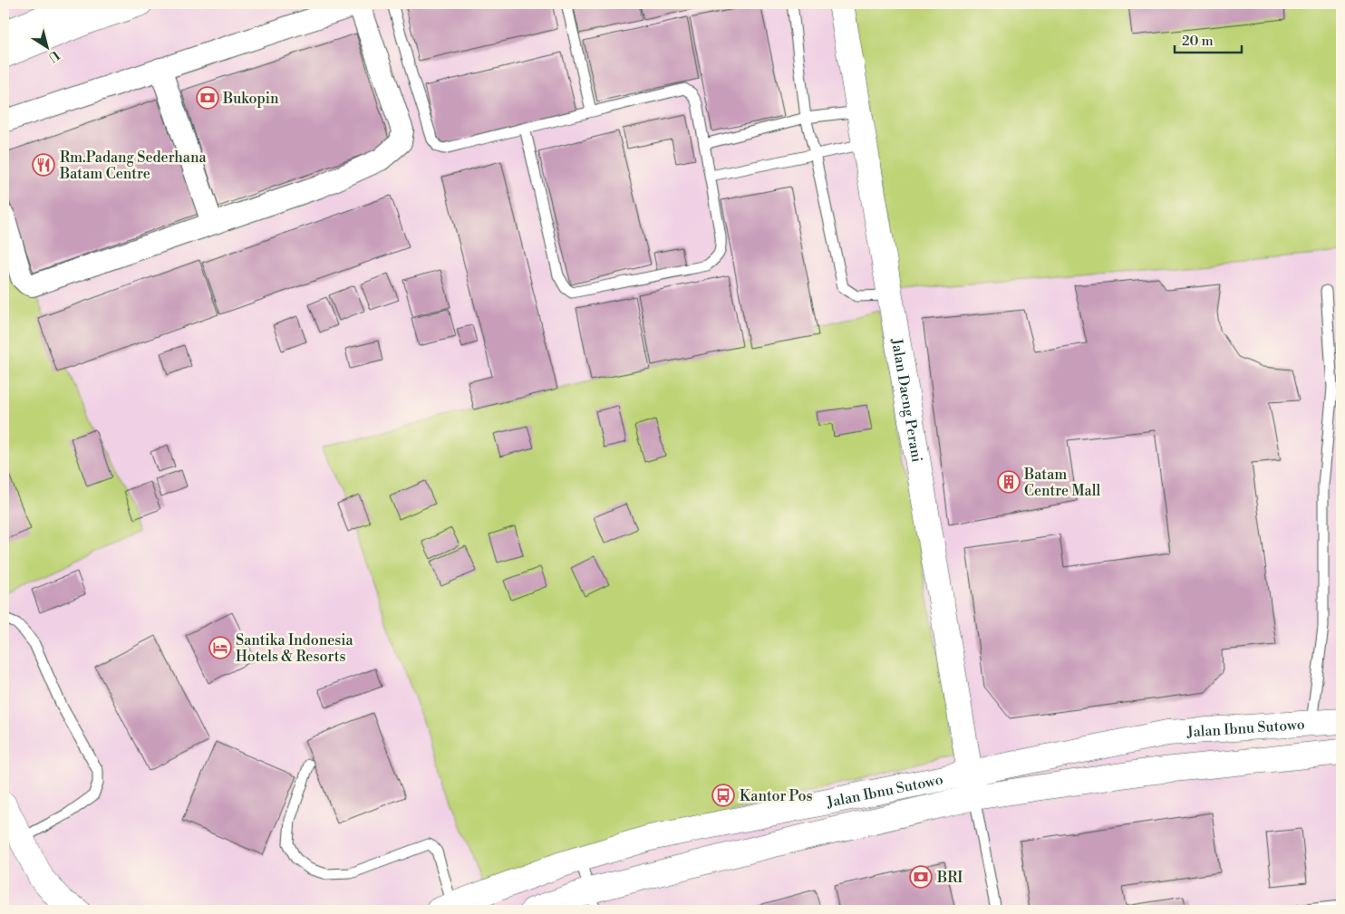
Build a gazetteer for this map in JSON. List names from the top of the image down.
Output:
{
  "streets": {
    "main road": ["Jalan Daeng Perani", "Jalan Ibnu Sutowo"]
  },
  "crossings": [
    ["Jalan Daeng Perani", "Jalan Ibnu Sutowo"]
  ],
  "places": {
    "bank": ["Bukopin", "BRI"],
    "restaurant": ["Rm.Padang Sederhana Batam Centre"],
    "building": ["Batam Centre Mall"],
    "hotel": ["Santika Indonesia Hotels & Resorts"],
    "bus stop": ["Kantor Pos"]
  },
  "scale_bar": "20 m",
  "north": "bottom right"
}
